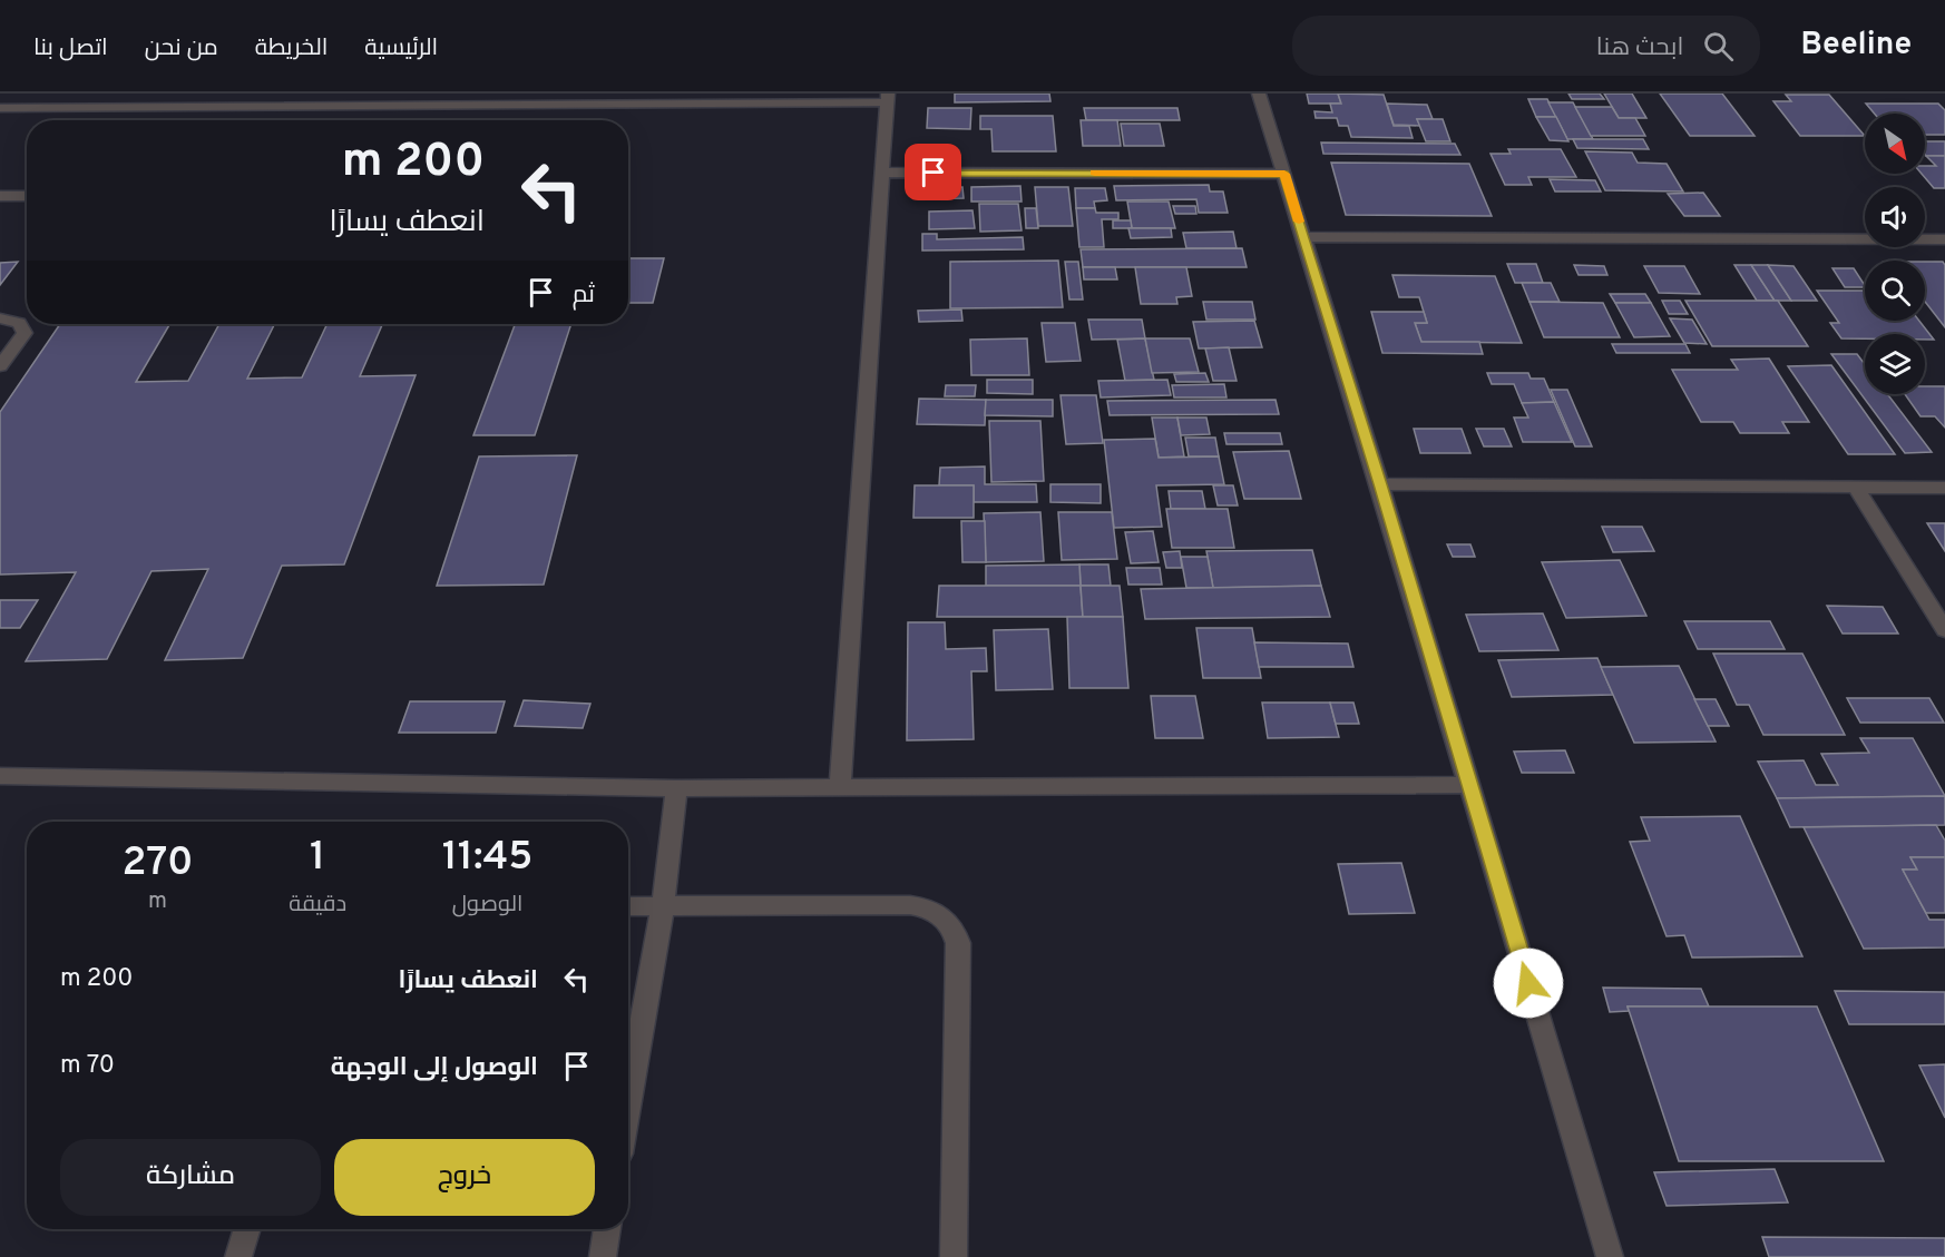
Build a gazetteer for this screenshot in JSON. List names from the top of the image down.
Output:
{
  "north": "bottom right",
  "page": {
    "header": "Beeline",
    "search": "ابحث هنا",
    "nav": [
      "الرئيسية",
      "الخريطة",
      "من نحن",
      "اتصل بنا"
    ],
    "turn": ["200 m", "انعطف يسارًا"],
    "then": "ثم",
    "eta": [
      "11:45",
      "الوصول",
      "1",
      "دقيقة",
      "270",
      "m"
    ],
    "list": [
      {
        "name": "انعطف يسارًا",
        "value": "200 m"
      },
      {
        "name": "الوصول إلى الوجهة",
        "value": "70 m"
      }
    ],
    "buttons": ["خروج", "مشاركة"]
  }
}
